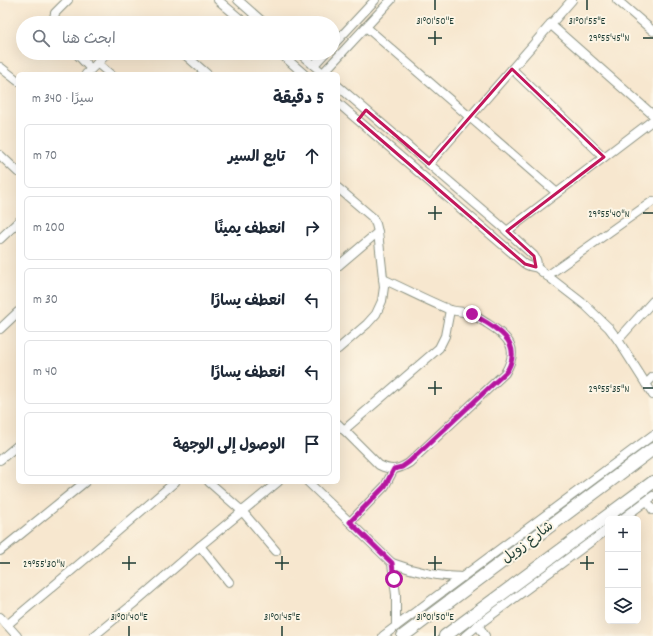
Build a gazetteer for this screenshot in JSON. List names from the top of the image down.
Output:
{
  "streets": {
    "main road": ["شارع زويل"]
  },
  "page": {
    "search": "ابحث هنا",
    "heading": ["5 دقيقة", "سيرًا · 340 m"],
    "list": [
      ["تابع السير", "70 m"],
      ["انعطف يمينًا", "200 m"],
      ["انعطف يسارًا", "30 m"],
      ["انعطف يسارًا", "40 m"],
      "الوصول إلى الوجهة"
    ],
    "map_buttons": ["+", "−"]
  },
  "coordinates": [
    "31°01'50\"E",
    "31°01'55\"E",
    "29°55'45\"N",
    "29°55'40\"N",
    "29°55'35\"N",
    "29°55'30\"N",
    "31°01'40\"E",
    "31°01'45\"E"
  ]
}
